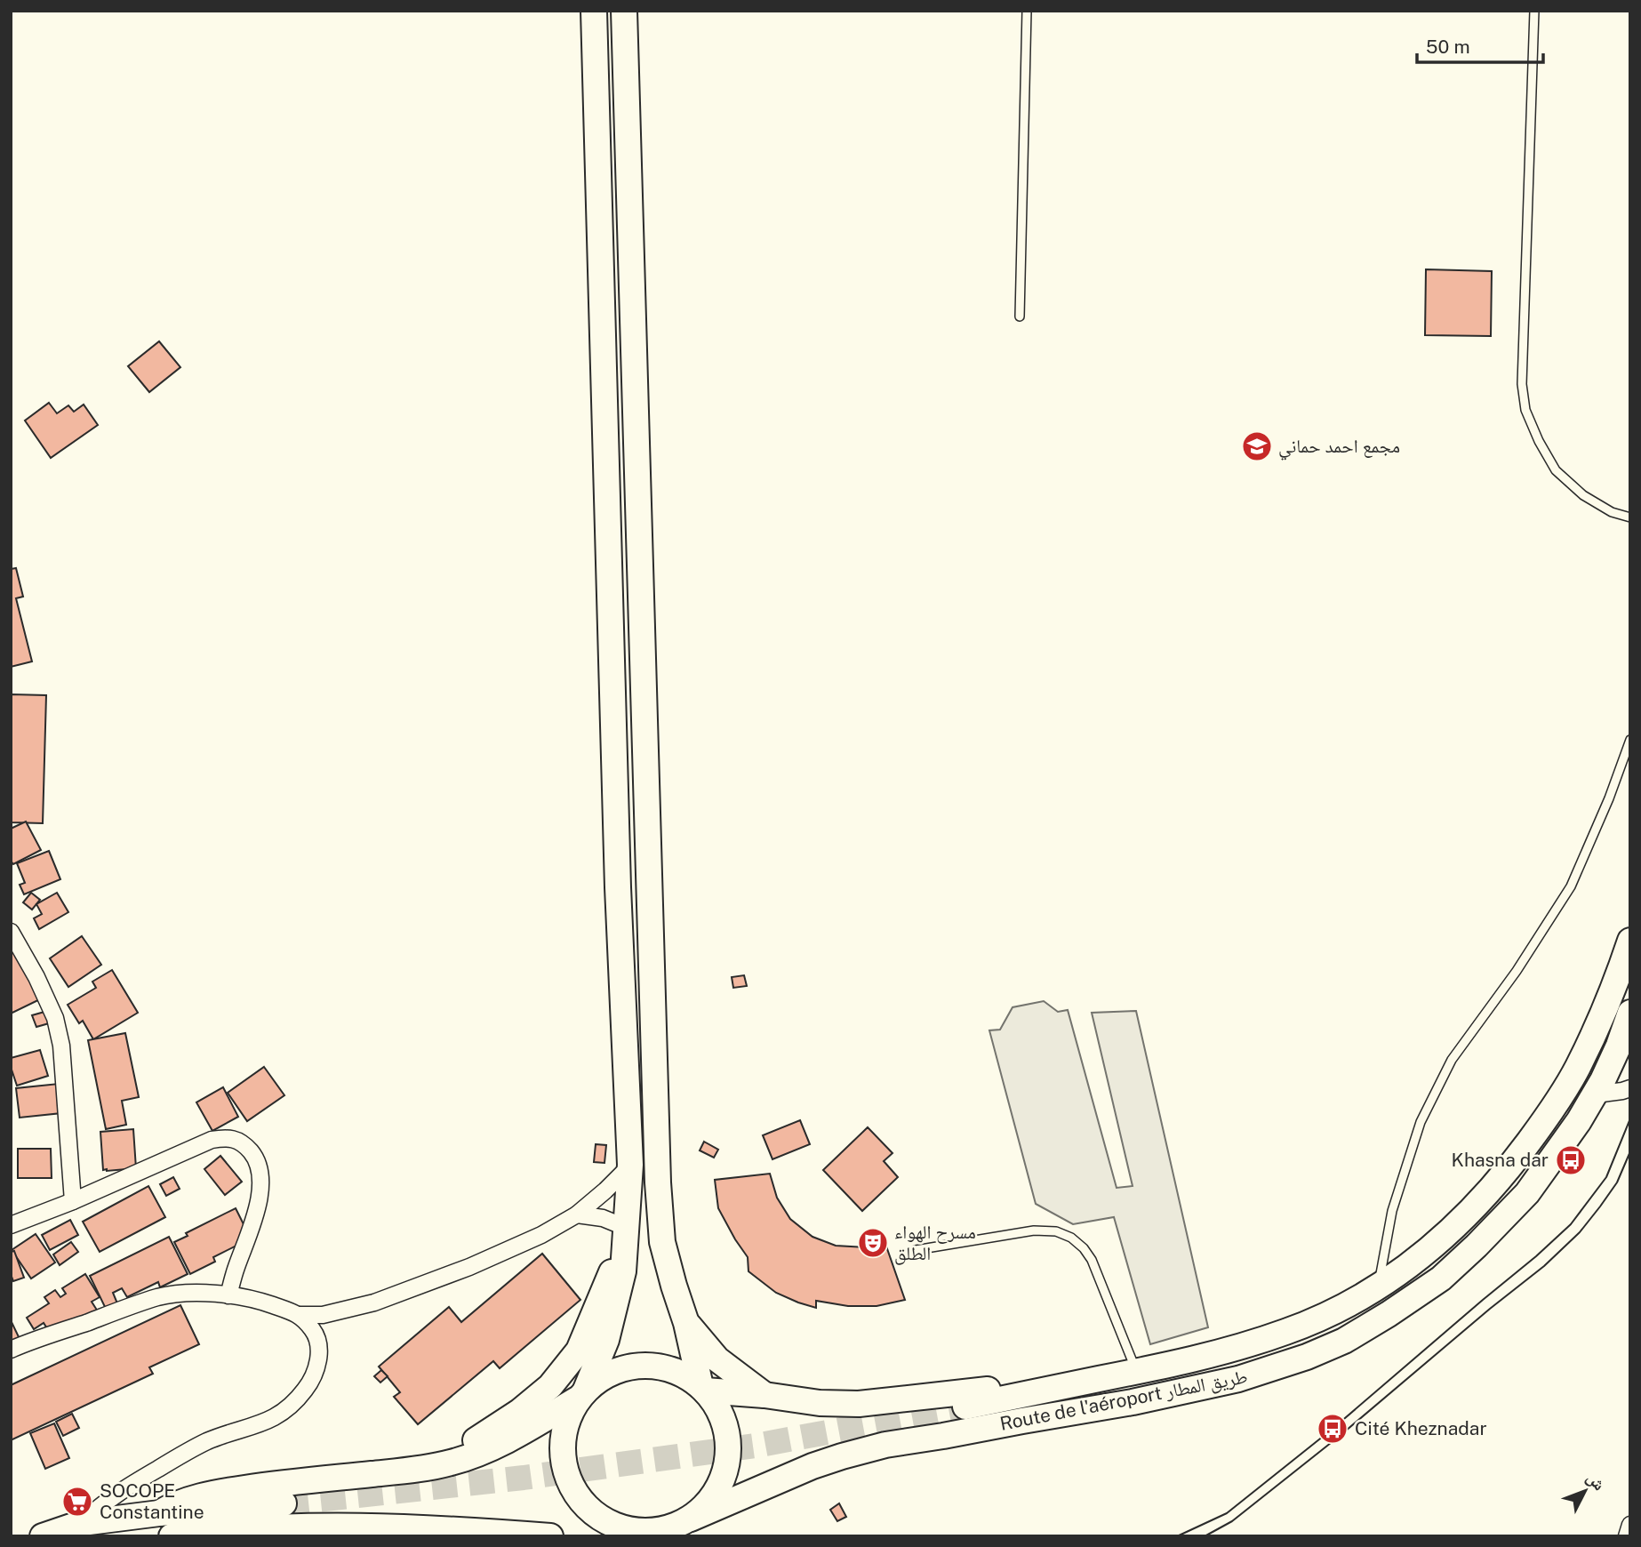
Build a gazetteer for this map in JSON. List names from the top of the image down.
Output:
{
  "streets": {
    "highway": ["Route de l'aéroport طريق المطار"]
  },
  "places": {
    "school or university": ["مجمع احمد حماني"],
    "bus stop": ["Khasna dar", "Cité Kheznadar"],
    "theatre": ["مسرح الهواء الطلق"],
    "supermarket": ["SOCOPE Constantine"]
  },
  "scale_bar": "50 m",
  "north": "top right"
}
